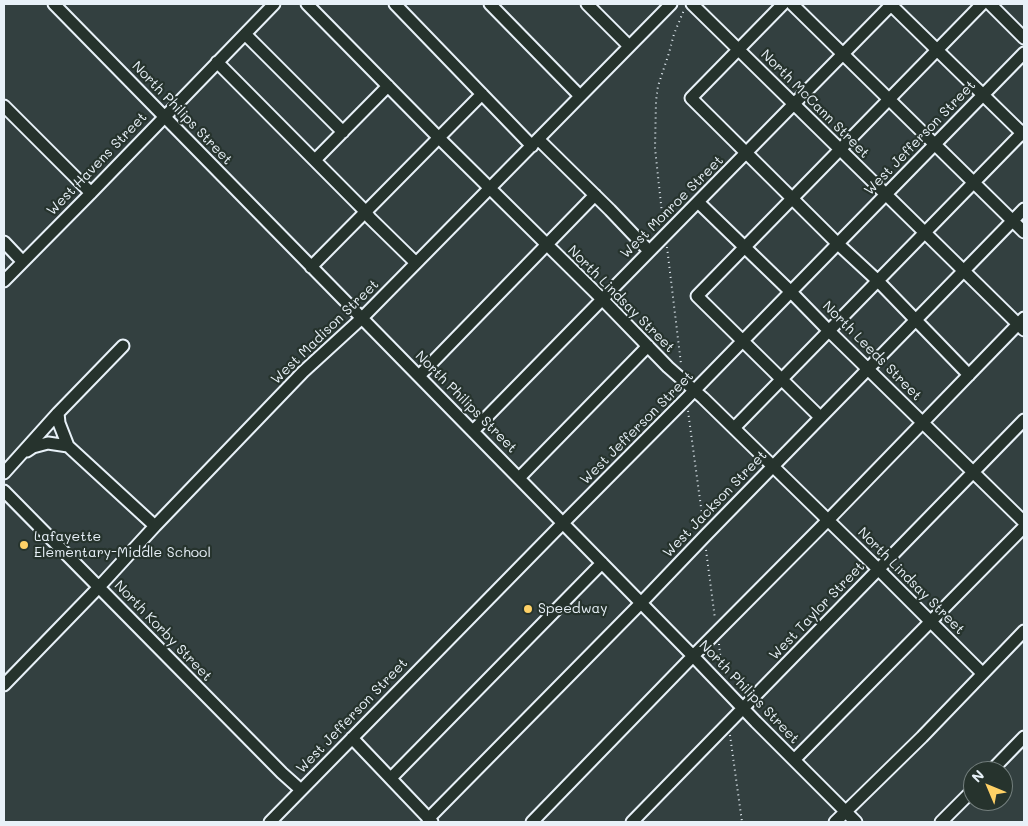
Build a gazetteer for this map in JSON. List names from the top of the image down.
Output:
{
  "streets": {
    "street": [
      "North McCann Street",
      "North Philips Street",
      "West Jefferson Street",
      "West Havens Street",
      "West Monroe Street",
      "North Lindsay Street",
      "West Madison Street",
      "North Leeds Street",
      "West Jackson Street",
      "West Taylor Street",
      "North Korby Street"
    ]
  },
  "crossings": [
    ["North McCann Street", "West Jefferson Street"],
    ["North McCann Street", "West Monroe Street"],
    ["North McCann Street", "West Jackson Street"],
    ["North Philips Street", "West Jefferson Street"],
    ["North Philips Street", "West Havens Street"],
    ["North Philips Street", "West Monroe Street"],
    ["North Philips Street", "West Madison Street"],
    ["North Philips Street", "West Jackson Street"],
    ["North Philips Street", "West Taylor Street"],
    ["West Jefferson Street", "North Lindsay Street"],
    ["West Jefferson Street", "North Leeds Street"],
    ["West Jefferson Street", "North Korby Street"],
    ["West Monroe Street", "North Lindsay Street"],
    ["West Monroe Street", "North Leeds Street"],
    ["North Lindsay Street", "West Madison Street"],
    ["North Lindsay Street", "West Jackson Street"],
    ["North Lindsay Street", "West Taylor Street"],
    ["West Madison Street", "North Korby Street"],
    ["North Leeds Street", "West Jackson Street"],
    ["North Leeds Street", "West Taylor Street"]
  ],
  "places": ["Lafayette Elementary-Middle School", "Speedway"],
  "north": "top left"
}
